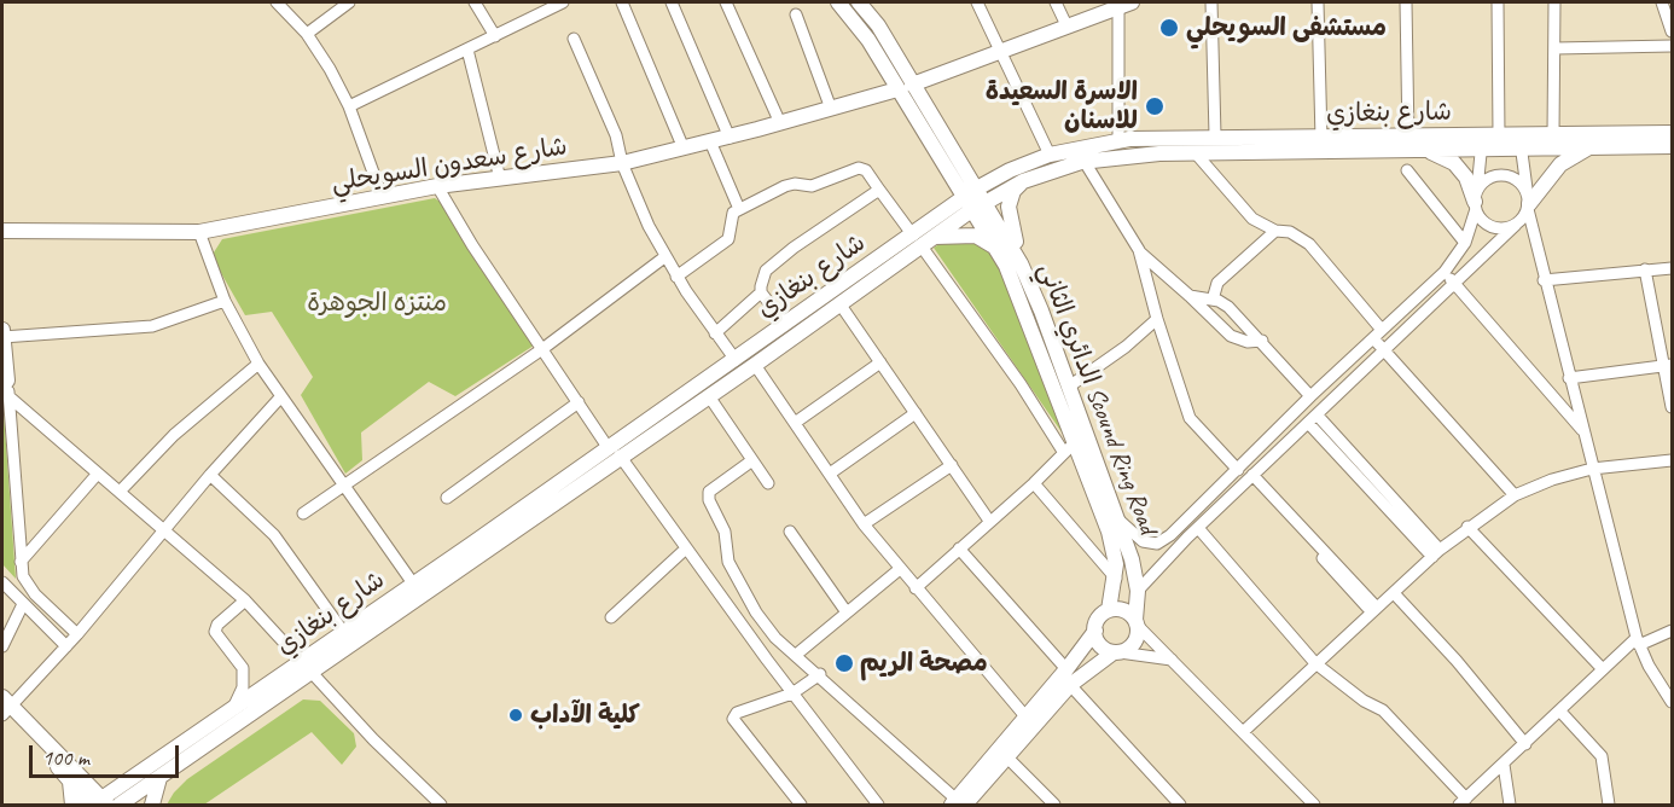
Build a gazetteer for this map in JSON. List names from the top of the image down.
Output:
{
  "streets": {
    "main road": ["شارع بنغازي", "شارع سعدون السويحلي", "الدائري الثاني Scound Ring Road"]
  },
  "crossings": [
    ["شارع بنغازي", "الدائري الثاني Scound Ring Road"]
  ],
  "parks": ["منتزه الجوهرة"],
  "places": [
    "مستشفى السويحلي",
    "الاسرة السعيدة للاسنان",
    "مصحة الريم",
    "كلية الآداب"
  ],
  "scale_bar": "100 m"
}
